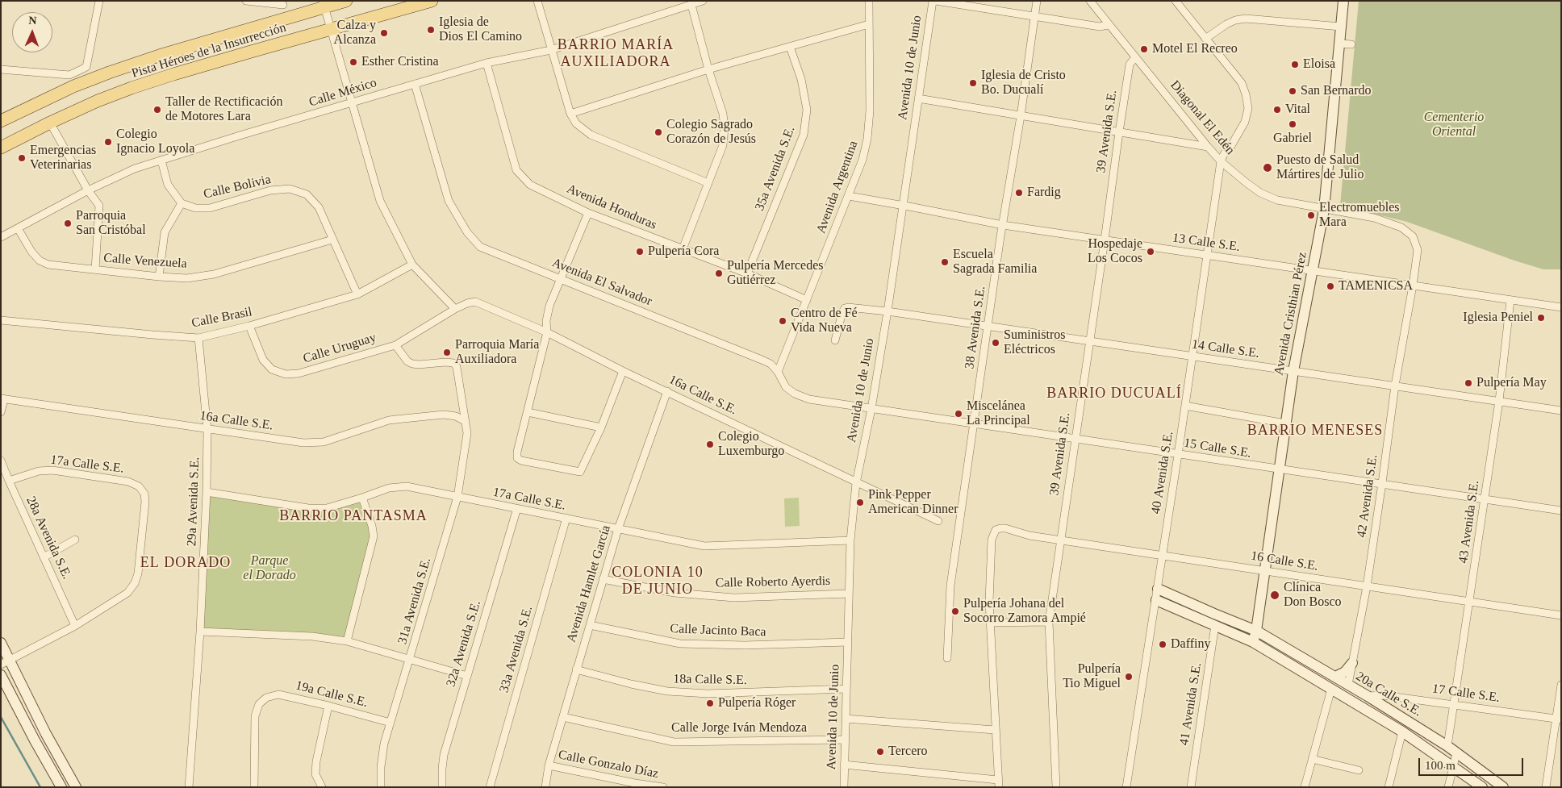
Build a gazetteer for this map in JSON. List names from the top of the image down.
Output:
{
  "streets": {
    "main road": ["Pista Héroes de la Insurrección"],
    "street": [
      "Avenida 10 de Junio",
      "Calle México",
      "Diagonal El Edén",
      "39 Avenida S.E.",
      "35a Avenida S.E.",
      "Calle Bolivia",
      "Avenida Argentina",
      "Avenida Honduras",
      "13 Calle S.E.",
      "Calle Venezuela",
      "Avenida El Salvador",
      "Avenida Cristhian Pérez",
      "Calle Brasil",
      "38 Avenida S.E.",
      "Calle Uruguay",
      "14 Calle S.E.",
      "16a Calle S.E.",
      "15 Calle S.E.",
      "17a Calle S.E.",
      "40 Avenida S.E.",
      "42 Avenida S.E.",
      "29a Avenida S.E.",
      "43 Avenida S.E.",
      "28a Avenida S.E.",
      "16 Calle S.E.",
      "Calle Roberto Ayerdis",
      "Avenida Hamlet García",
      "31a Avenida S.E.",
      "Calle Jacinto Baca",
      "32a Avenida S.E.",
      "33a Avenida S.E.",
      "18a Calle S.E.",
      "17 Calle S.E.",
      "19a Calle S.E.",
      "20a Calle S.E.",
      "41 Avenida S.E.",
      "Calle Jorge Iván Mendoza",
      "Calle Gonzalo Díaz"
    ]
  },
  "crossings": [
    ["Avenida 10 de Junio", "13 Calle S.E."],
    ["Avenida 10 de Junio", "Avenida El Salvador"],
    ["Avenida 10 de Junio", "14 Calle S.E."],
    ["Avenida 10 de Junio", "16a Calle S.E."],
    ["Avenida 10 de Junio", "15 Calle S.E."],
    ["Avenida 10 de Junio", "17a Calle S.E."],
    ["Avenida 10 de Junio", "Calle Roberto Ayerdis"],
    ["Avenida 10 de Junio", "Calle Jacinto Baca"],
    ["Avenida 10 de Junio", "18a Calle S.E."],
    ["Avenida 10 de Junio", "Calle Jorge Iván Mendoza"],
    ["Calle México", "Avenida Honduras"],
    ["Calle México", "Calle Venezuela"],
    ["Calle México", "Avenida El Salvador"],
    ["Diagonal El Edén", "39 Avenida S.E."],
    ["Diagonal El Edén", "13 Calle S.E."],
    ["Diagonal El Edén", "Avenida Cristhian Pérez"],
    ["Diagonal El Edén", "40 Avenida S.E."],
    ["Diagonal El Edén", "42 Avenida S.E."],
    ["39 Avenida S.E.", "13 Calle S.E."],
    ["39 Avenida S.E.", "14 Calle S.E."],
    ["39 Avenida S.E.", "15 Calle S.E."],
    ["39 Avenida S.E.", "16 Calle S.E."],
    ["35a Avenida S.E.", "Avenida Honduras"],
    ["Calle Bolivia", "Calle Venezuela"],
    ["Calle Bolivia", "Calle Brasil"],
    ["Avenida Argentina", "Avenida Honduras"],
    ["Avenida Argentina", "13 Calle S.E."],
    ["Avenida Argentina", "Avenida El Salvador"],
    ["13 Calle S.E.", "Avenida Cristhian Pérez"],
    ["13 Calle S.E.", "38 Avenida S.E."],
    ["13 Calle S.E.", "40 Avenida S.E."],
    ["13 Calle S.E.", "42 Avenida S.E."],
    ["13 Calle S.E.", "43 Avenida S.E."],
    ["Avenida El Salvador", "15 Calle S.E."],
    ["Avenida Cristhian Pérez", "14 Calle S.E."],
    ["Avenida Cristhian Pérez", "15 Calle S.E."],
    ["Avenida Cristhian Pérez", "16 Calle S.E."],
    ["Avenida Cristhian Pérez", "20a Calle S.E."],
    ["Calle Brasil", "Calle Uruguay"],
    ["Calle Brasil", "29a Avenida S.E."],
    ["38 Avenida S.E.", "14 Calle S.E."],
    ["38 Avenida S.E.", "15 Calle S.E."],
    ["Calle Uruguay", "16a Calle S.E."],
    ["Calle Uruguay", "31a Avenida S.E."],
    ["14 Calle S.E.", "40 Avenida S.E."],
    ["14 Calle S.E.", "42 Avenida S.E."],
    ["14 Calle S.E.", "43 Avenida S.E."],
    ["16a Calle S.E.", "29a Avenida S.E."],
    ["16a Calle S.E.", "Avenida Hamlet García"],
    ["16a Calle S.E.", "31a Avenida S.E."],
    ["15 Calle S.E.", "40 Avenida S.E."],
    ["15 Calle S.E.", "42 Avenida S.E."],
    ["15 Calle S.E.", "43 Avenida S.E."],
    ["17a Calle S.E.", "29a Avenida S.E."],
    ["17a Calle S.E.", "28a Avenida S.E."],
    ["17a Calle S.E.", "Avenida Hamlet García"],
    ["17a Calle S.E.", "31a Avenida S.E."],
    ["17a Calle S.E.", "32a Avenida S.E."],
    ["17a Calle S.E.", "33a Avenida S.E."],
    ["40 Avenida S.E.", "16 Calle S.E."],
    ["40 Avenida S.E.", "20a Calle S.E."],
    ["42 Avenida S.E.", "16 Calle S.E."],
    ["42 Avenida S.E.", "20a Calle S.E."],
    ["43 Avenida S.E.", "16 Calle S.E."],
    ["43 Avenida S.E.", "17 Calle S.E."],
    ["43 Avenida S.E.", "20a Calle S.E."],
    ["Calle Roberto Ayerdis", "Avenida Hamlet García"],
    ["Avenida Hamlet García", "Calle Jacinto Baca"],
    ["Avenida Hamlet García", "18a Calle S.E."],
    ["Avenida Hamlet García", "Calle Jorge Iván Mendoza"],
    ["Avenida Hamlet García", "Calle Gonzalo Díaz"],
    ["31a Avenida S.E.", "19a Calle S.E."],
    ["17 Calle S.E.", "20a Calle S.E."],
    ["20a Calle S.E.", "41 Avenida S.E."]
  ],
  "districts": [
    "BARRIO MARÍA AUXILIADORA",
    "BARRIO DUCUALÍ",
    "BARRIO MENESES",
    "BARRIO PANTASMA",
    "EL DORADO",
    "COLONIA 10 DE JUNIO"
  ],
  "parks": ["Cementerio Oriental", "Parque el Dorado"],
  "places": [
    "Iglesia de Dios El Camino",
    "Calza y Alcanza",
    "Motel El Recreo",
    "Esther Cristina",
    "Eloisa",
    "Iglesia de Cristo Bo. Ducualí",
    "San Bernardo",
    "Taller de Rectificación de Motores Lara",
    "Vital",
    "Gabriel",
    "Colegio Sagrado Corazón de Jesús",
    "Colegio Ignacio Loyola",
    "Emergencias Veterinarias",
    "Puesto de Salud Mártires de Julio",
    "Fardig",
    "Electromuebles Mara",
    "Parroquia San Cristóbal",
    "Pulpería Cora",
    "Hospedaje Los Cocos",
    "Escuela Sagrada Familia",
    "Pulpería Mercedes Gutiérrez",
    "TAMENICSA",
    "Iglesia Peniel",
    "Centro de Fé Vida Nueva",
    "Suministros Eléctricos",
    "Parroquia María Auxiliadora",
    "Pulpería May",
    "Miscelánea La Principal",
    "Colegio Luxemburgo",
    "Pink Pepper American Dinner",
    "Clínica Don Bosco",
    "Pulpería Johana del Socorro Zamora Ampié",
    "Daffiny",
    "Pulpería Tio Miguel",
    "Pulpería Róger",
    "Tercero"
  ],
  "scale_bar": "100 m",
  "north": "top"
}
